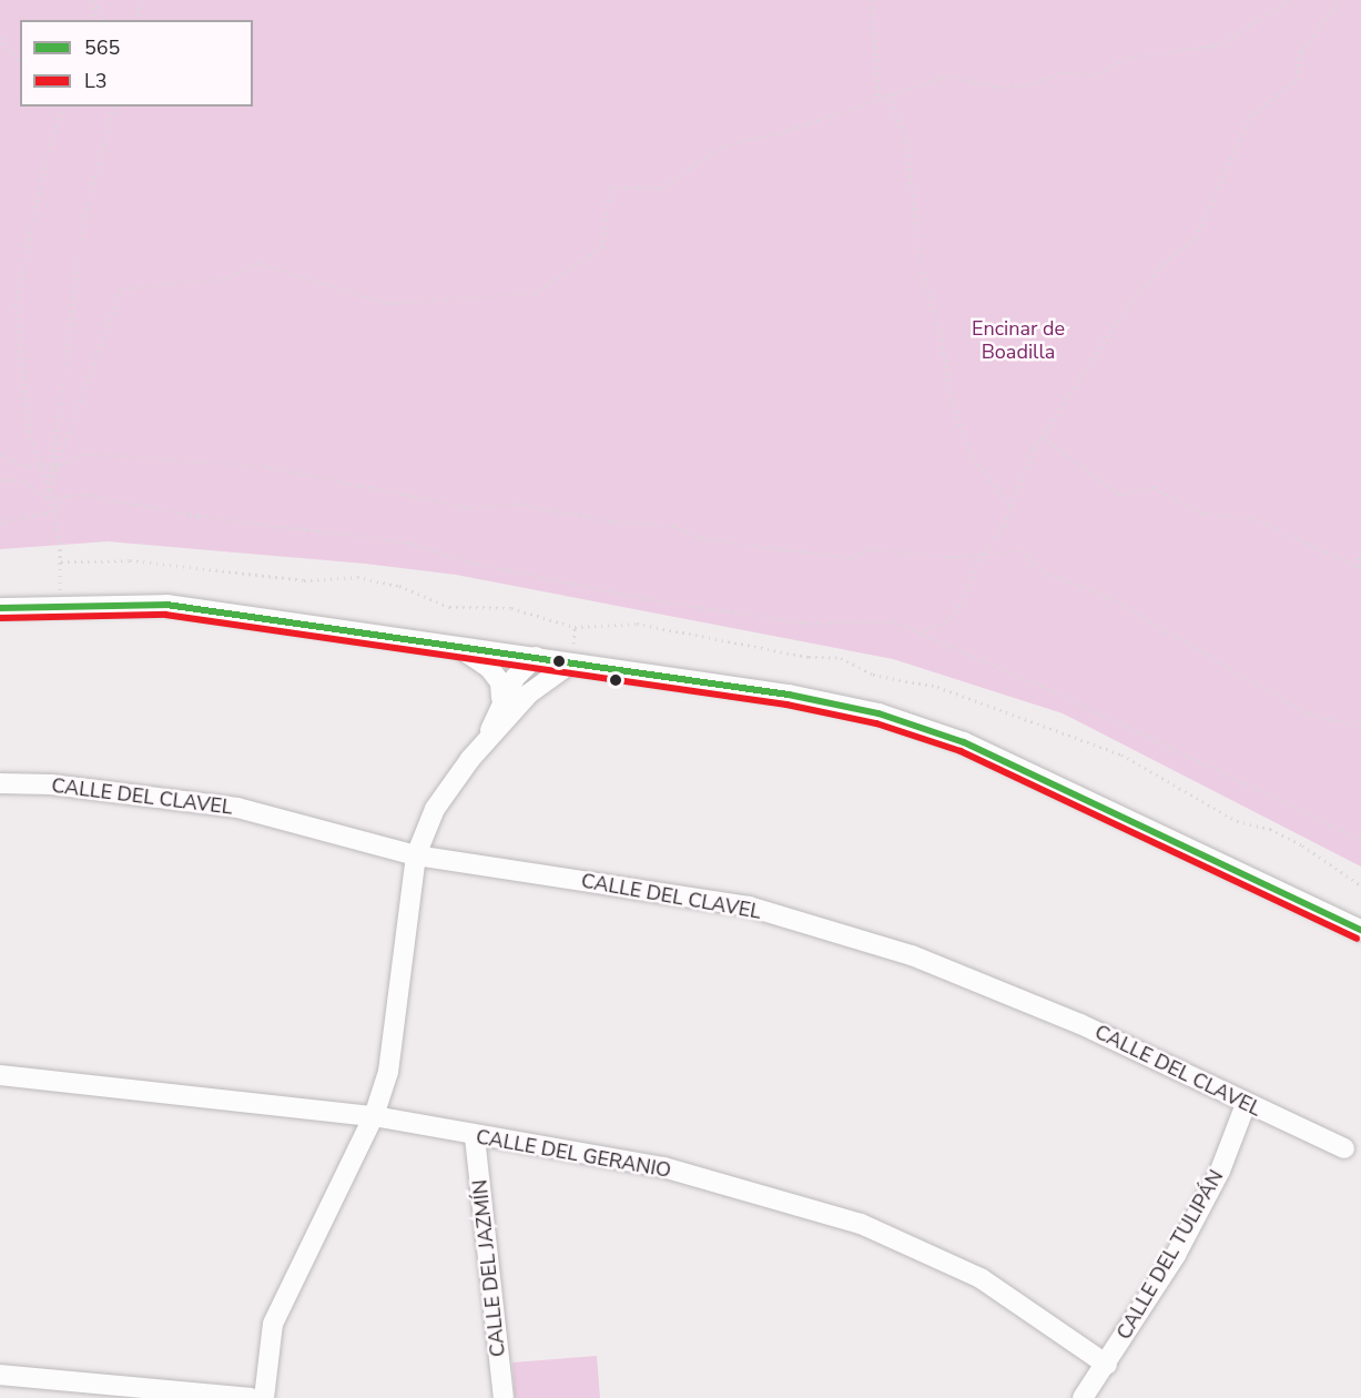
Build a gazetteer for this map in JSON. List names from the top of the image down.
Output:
{
  "streets": {
    "street": [
      "CALLE DEL CLAVEL",
      "CALLE DEL GERANIO",
      "CALLE DEL TULIPÁN",
      "CALLE DEL JAZMÍN"
    ]
  },
  "crossings": [
    ["CALLE DEL CLAVEL", "CALLE DEL TULIPÁN"],
    ["CALLE DEL GERANIO", "CALLE DEL TULIPÁN"],
    ["CALLE DEL GERANIO", "CALLE DEL JAZMÍN"]
  ],
  "parks": ["Encinar de Boadilla"],
  "lines": ["transit line 565", "transit line L3"],
  "legend": ["565", "L3"]
}
